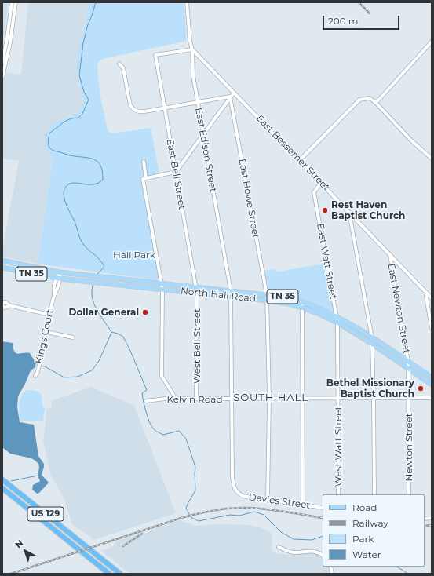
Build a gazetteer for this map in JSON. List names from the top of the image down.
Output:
{
  "streets": {
    "highway": ["US 129"],
    "main road": ["TN 35", "North Hall Road"],
    "street": [
      "East Edison Street",
      "East Bessemer Street",
      "East Bell Street",
      "East Howe Street",
      "East Watt Street",
      "East Newton Street",
      "Kings Court",
      "West Bell Street",
      "Kelvin Road",
      "West Watt Street",
      "Newton Street",
      "Davies Street"
    ]
  },
  "crossings": [
    ["East Edison Street", "East Bessemer Street"],
    ["East Edison Street", "East Bell Street"],
    ["East Edison Street", "North Hall Road"],
    ["East Edison Street", "Kelvin Road"],
    ["East Edison Street", "Davies Street"],
    ["East Bessemer Street", "East Bell Street"],
    ["East Bessemer Street", "East Watt Street"],
    ["East Bessemer Street", "East Newton Street"],
    ["East Bell Street", "North Hall Road"],
    ["East Bell Street", "West Bell Street"],
    ["East Howe Street", "North Hall Road"],
    ["East Howe Street", "Kelvin Road"],
    ["East Howe Street", "Davies Street"],
    ["East Watt Street", "North Hall Road"],
    ["East Watt Street", "West Watt Street"],
    ["North Hall Road", "East Newton Street"],
    ["North Hall Road", "Kings Court"],
    ["North Hall Road", "West Bell Street"],
    ["North Hall Road", "West Watt Street"],
    ["North Hall Road", "Newton Street"],
    ["East Newton Street", "Newton Street"],
    ["West Bell Street", "Kelvin Road"],
    ["Kelvin Road", "West Watt Street"],
    ["Kelvin Road", "Newton Street"]
  ],
  "districts": ["SOUTH HALL"],
  "parks": ["Hall Park"],
  "places": ["Rest Haven Baptist Church", "Dollar General", "Bethel Missionary Baptist Church"],
  "legend": [
    "Road",
    "Railway",
    "Park",
    "Water"
  ],
  "scale_bar": "200 m",
  "north": "top left"
}
